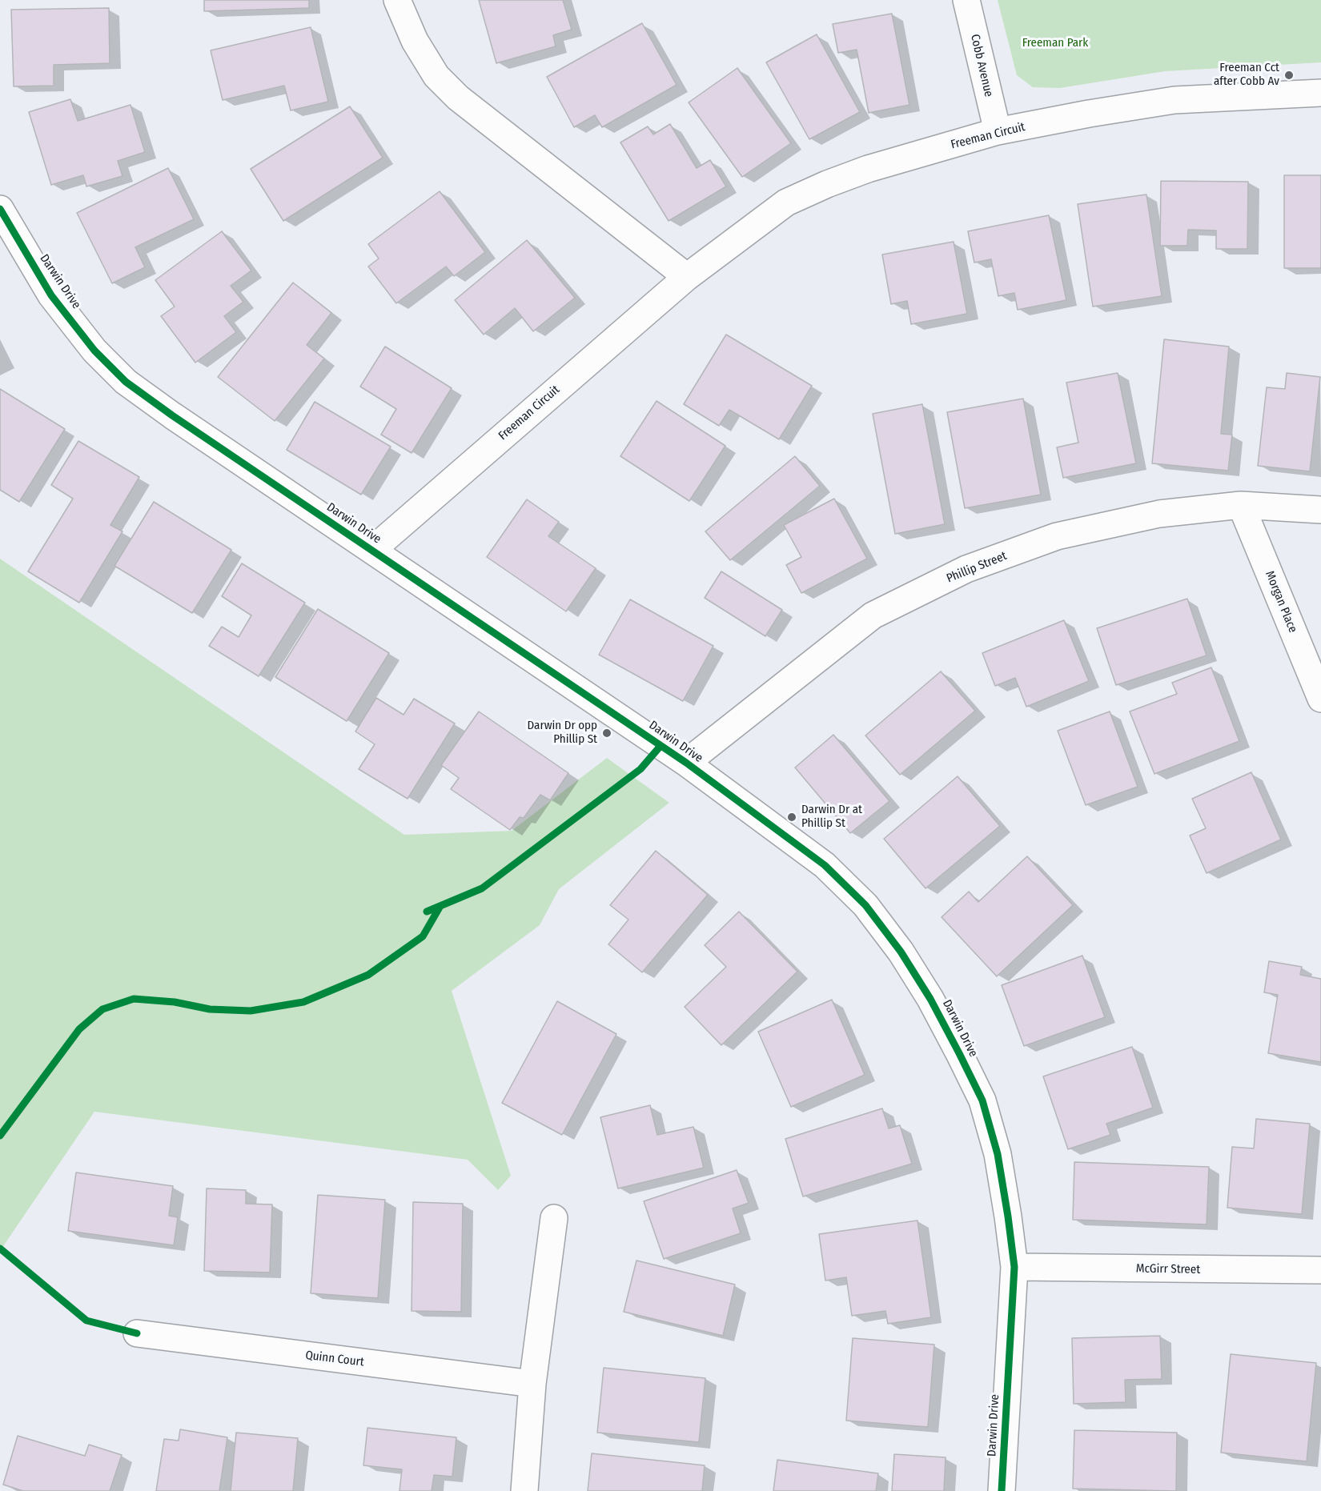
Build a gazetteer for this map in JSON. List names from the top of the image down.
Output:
{
  "streets": {
    "street": [
      "Cobb Avenue",
      "Freeman Circuit",
      "Darwin Drive",
      "Phillip Street",
      "Morgan Place",
      "McGirr Street",
      "Quinn Court"
    ]
  },
  "crossings": [
    ["Cobb Avenue", "Freeman Circuit"],
    ["Freeman Circuit", "Darwin Drive"],
    ["Darwin Drive", "Phillip Street"],
    ["Darwin Drive", "McGirr Street"],
    ["Phillip Street", "Morgan Place"]
  ],
  "parks": ["Freeman Park"],
  "places": ["Freeman Cct after Cobb Av", "Darwin Dr opp Phillip St", "Darwin Dr at Phillip St"]
}
